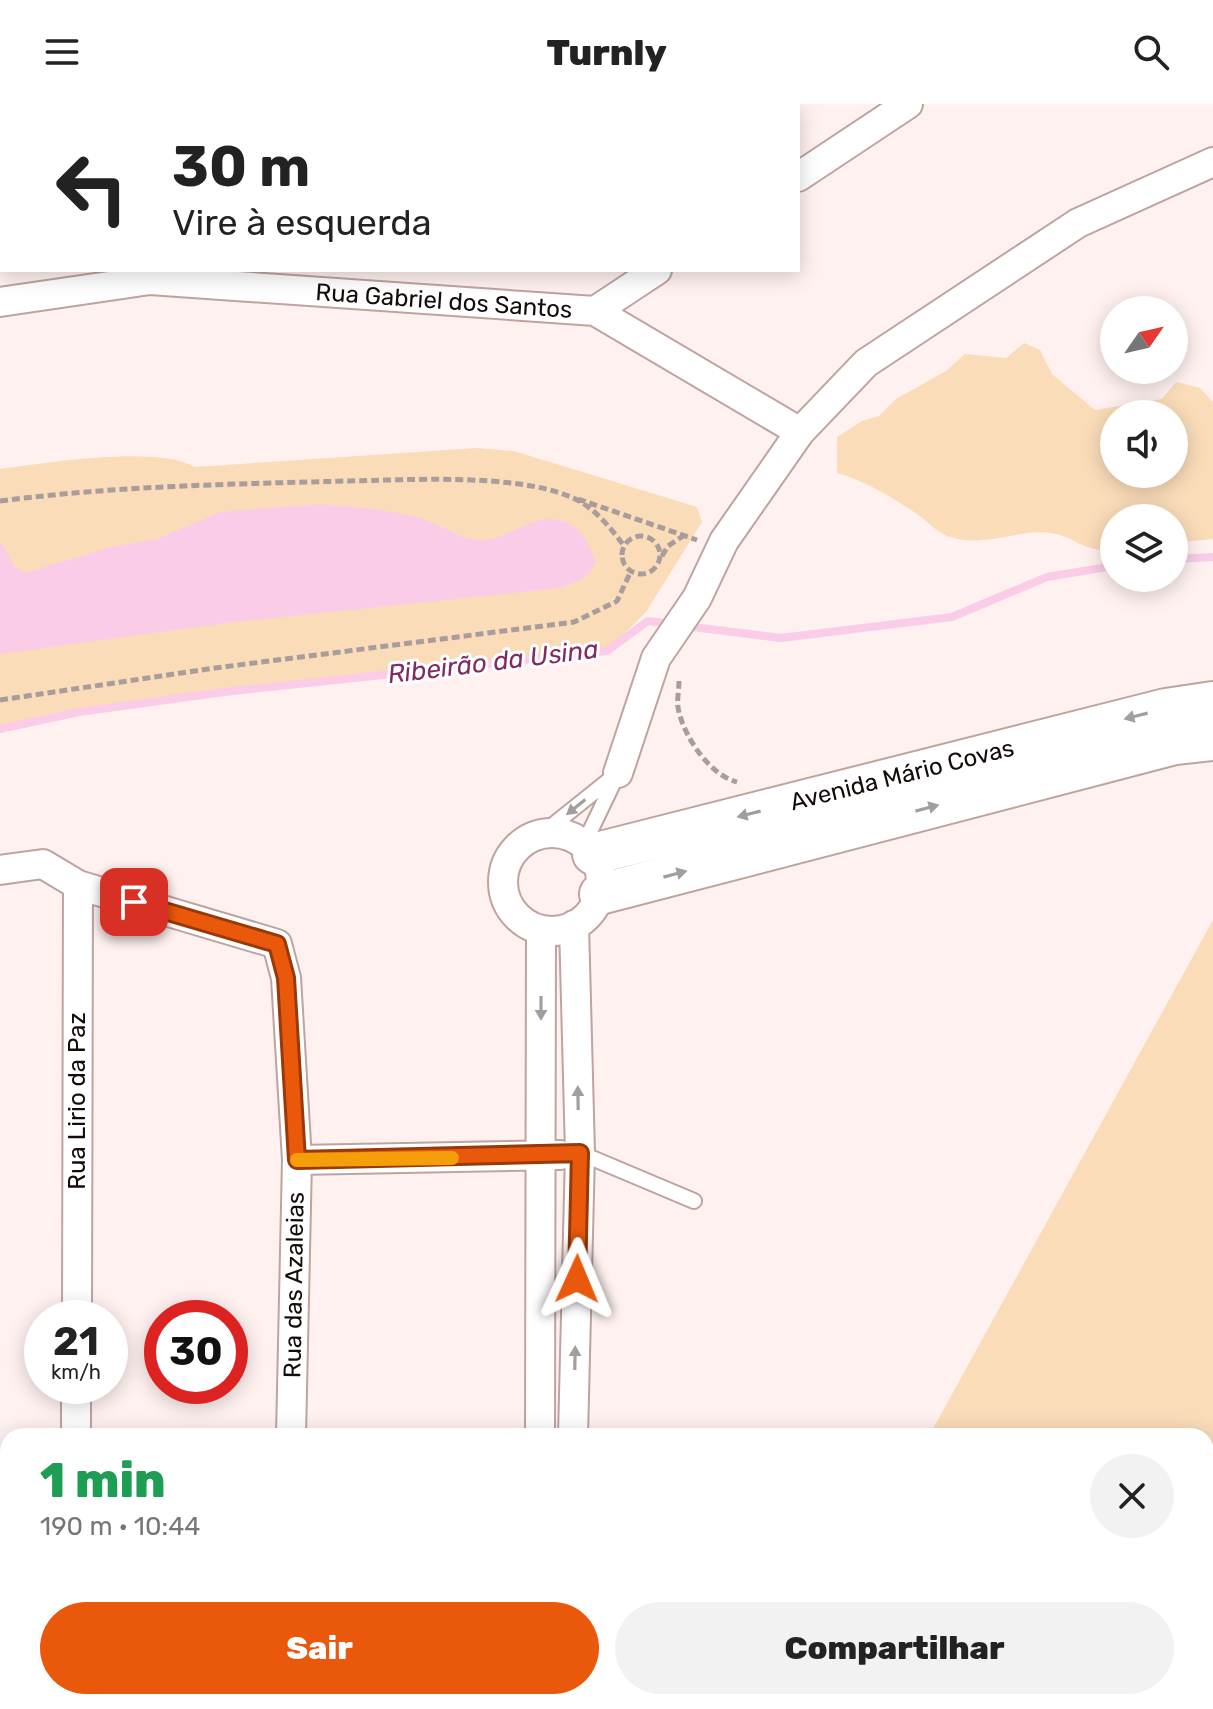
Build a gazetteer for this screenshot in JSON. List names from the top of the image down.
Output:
{
  "streets": {
    "street": [
      "Rua Gabriel dos Santos",
      "Avenida Mário Covas",
      "Rua Lirio da Paz",
      "Rua das Azaleias"
    ]
  },
  "crossings": [
    ["Rua Lirio da Paz", "Rua das Azaleias"]
  ],
  "water": ["Ribeirão da Usina"],
  "north": "top right",
  "page": {
    "header": "Turnly",
    "turn": ["30 m", "Vire à esquerda"],
    "speed": "21 km/h",
    "limit": "30",
    "heading": ["1 min", "190 m · 10:44"],
    "buttons": ["Sair", "Compartilhar"]
  }
}
